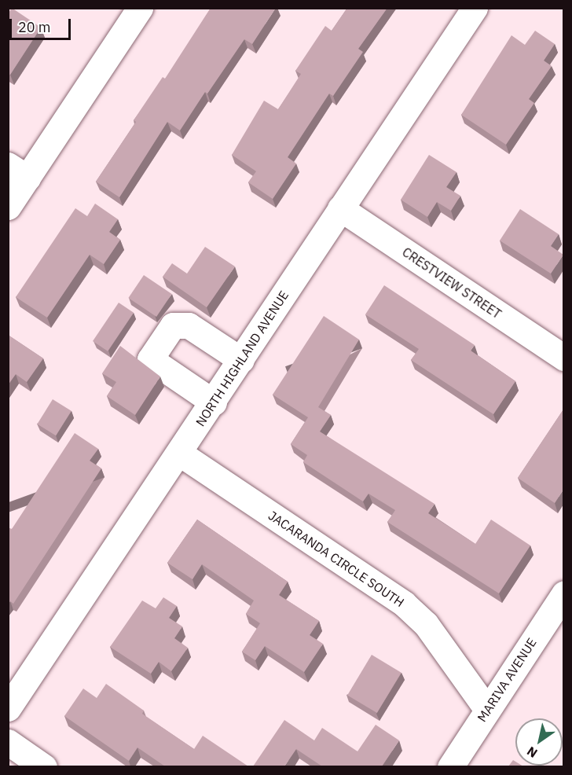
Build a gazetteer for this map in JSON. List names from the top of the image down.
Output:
{
  "streets": {
    "street": [
      "CRESTVIEW STREET",
      "NORTH HIGHLAND AVENUE",
      "JACARANDA CIRCLE SOUTH",
      "MARIVA AVENUE"
    ]
  },
  "crossings": [
    ["CRESTVIEW STREET", "NORTH HIGHLAND AVENUE"],
    ["NORTH HIGHLAND AVENUE", "JACARANDA CIRCLE SOUTH"],
    ["JACARANDA CIRCLE SOUTH", "MARIVA AVENUE"]
  ],
  "scale_bar": "20 m",
  "north": "bottom left"
}
